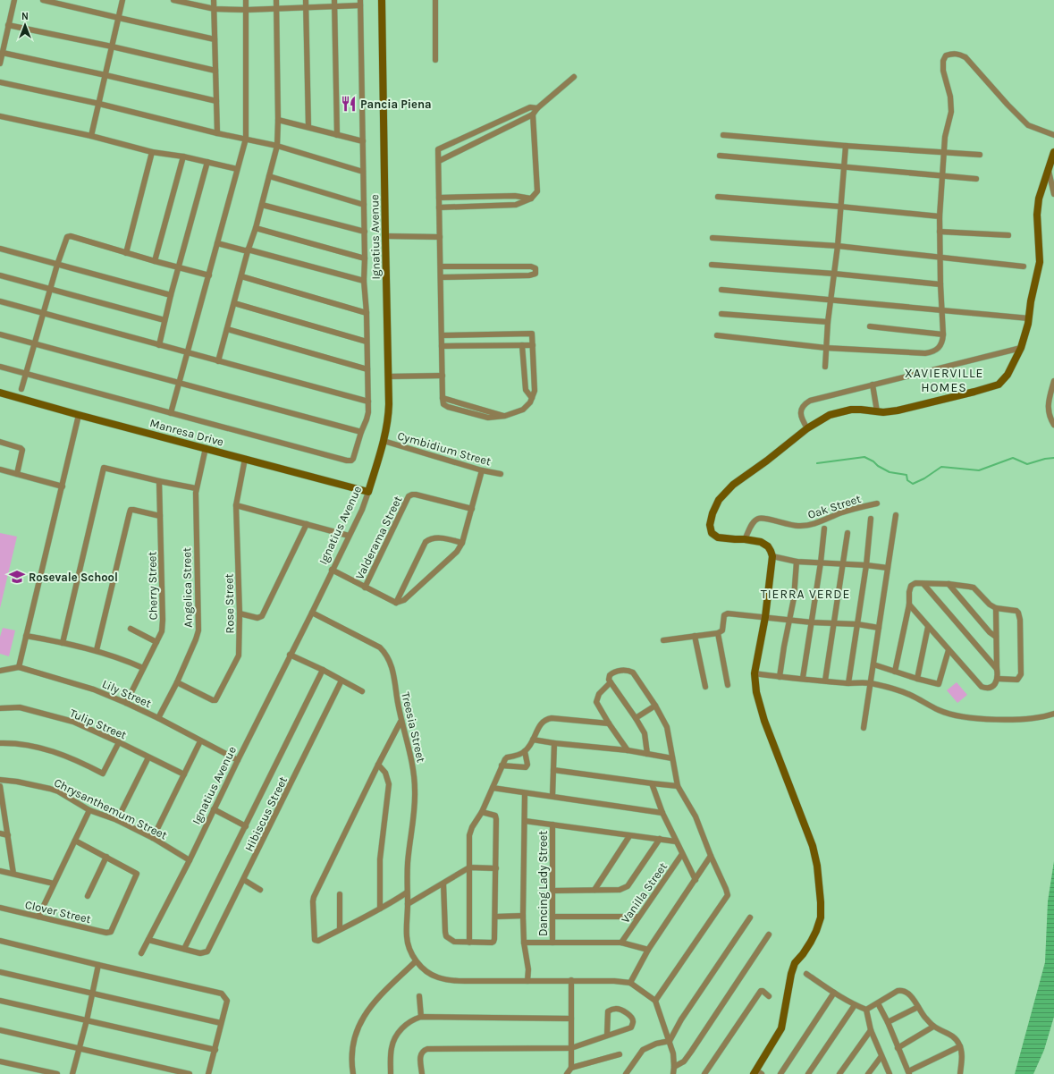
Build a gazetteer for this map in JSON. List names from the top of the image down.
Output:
{
  "streets": {
    "street": [
      "Ignatius Avenue",
      "Manresa Drive",
      "Cymbidium Street",
      "Oak Street",
      "Valderama Street",
      "Cherry Street",
      "Angelica Street",
      "Rose Street",
      "Lily Street",
      "Tulip Street",
      "Treesia Street",
      "Chrysanthemum Street",
      "Hibiscus Street",
      "Dancing Lady Street",
      "Vanilla Street",
      "Clover Street"
    ]
  },
  "crossings": [
    ["Ignatius Avenue", "Manresa Drive"],
    ["Ignatius Avenue", "Cymbidium Street"],
    ["Ignatius Avenue", "Lily Street"],
    ["Ignatius Avenue", "Treesia Street"],
    ["Ignatius Avenue", "Chrysanthemum Street"],
    ["Manresa Drive", "Angelica Street"],
    ["Manresa Drive", "Rose Street"],
    ["Cherry Street", "Lily Street"],
    ["Angelica Street", "Rose Street"],
    ["Angelica Street", "Lily Street"]
  ],
  "districts": ["XAVIERVILLE HOMES", "TIERRA VERDE"],
  "places": {
    "restaurant": ["Pancia Piena"],
    "school or university": ["Rosevale School"]
  },
  "north": "top"
}
